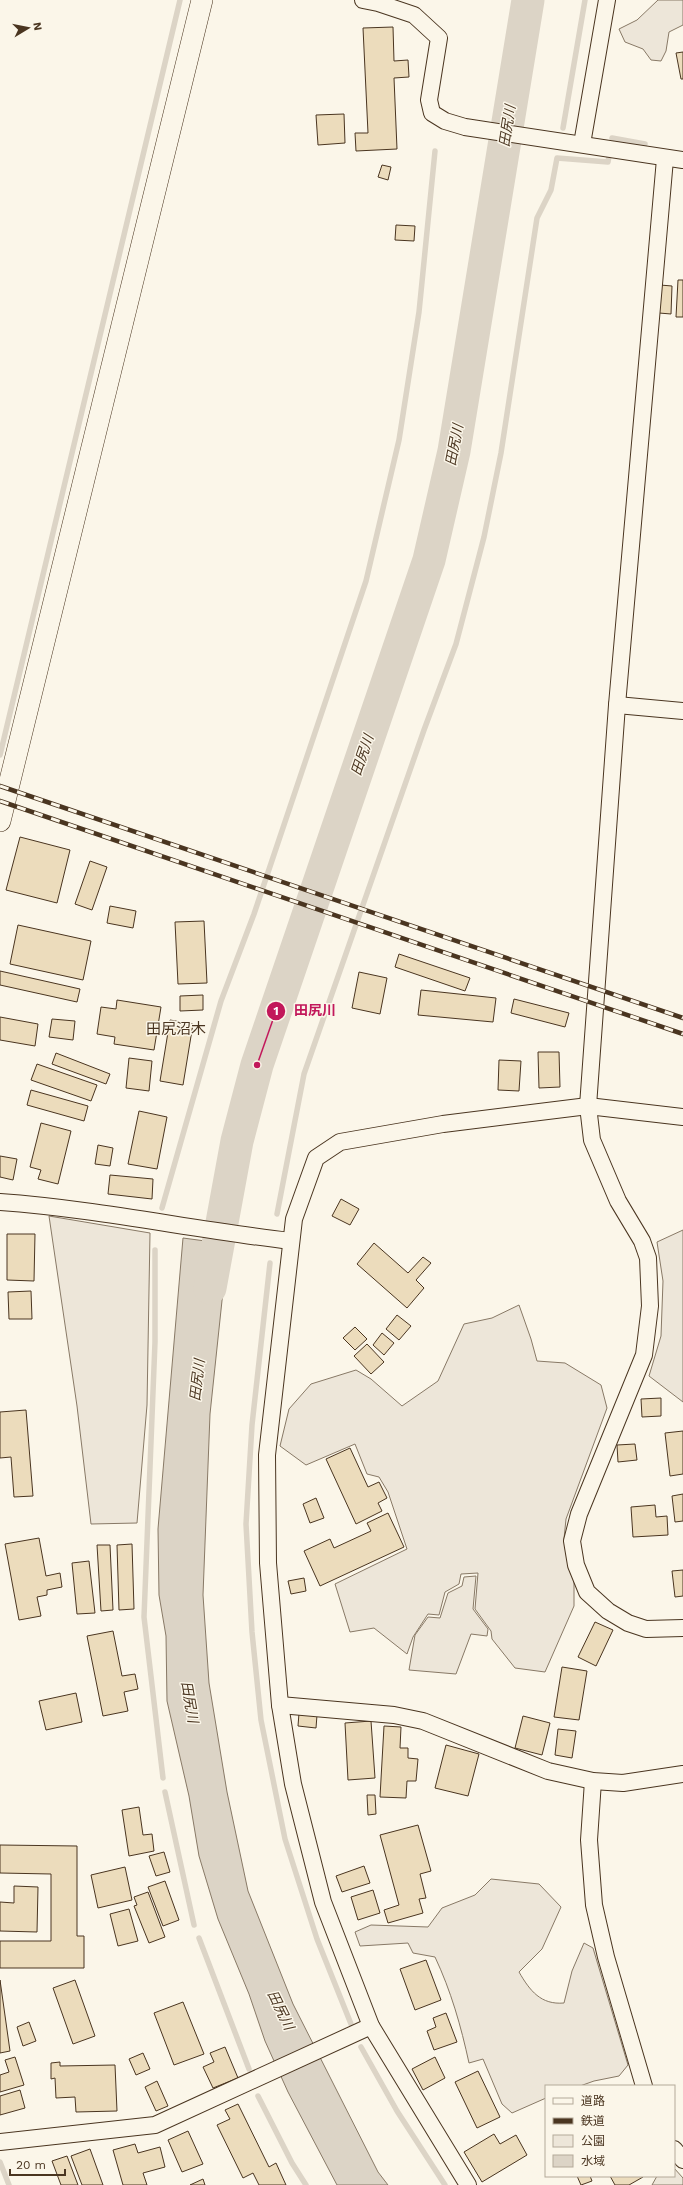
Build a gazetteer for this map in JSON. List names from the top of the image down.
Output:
{
  "districts": ["田尻沼木"],
  "water": ["田尻川"],
  "places": ["田尻川"],
  "legend": [
    "道路",
    "鉄道",
    "公園",
    "水域"
  ],
  "scale_bar": "20 m",
  "north": "right"
}
